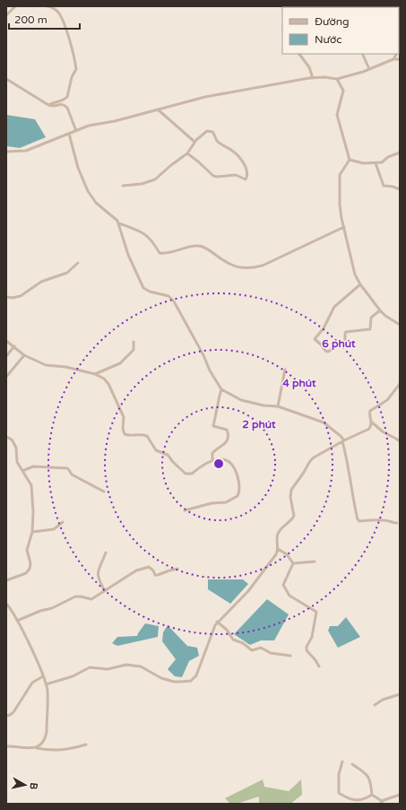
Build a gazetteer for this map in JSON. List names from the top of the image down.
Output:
{
  "legend": ["Đường", "Nước"],
  "scale_bar": "200 m",
  "north": "right",
  "rings": ["6 phút", "4 phút", "2 phút"]
}
